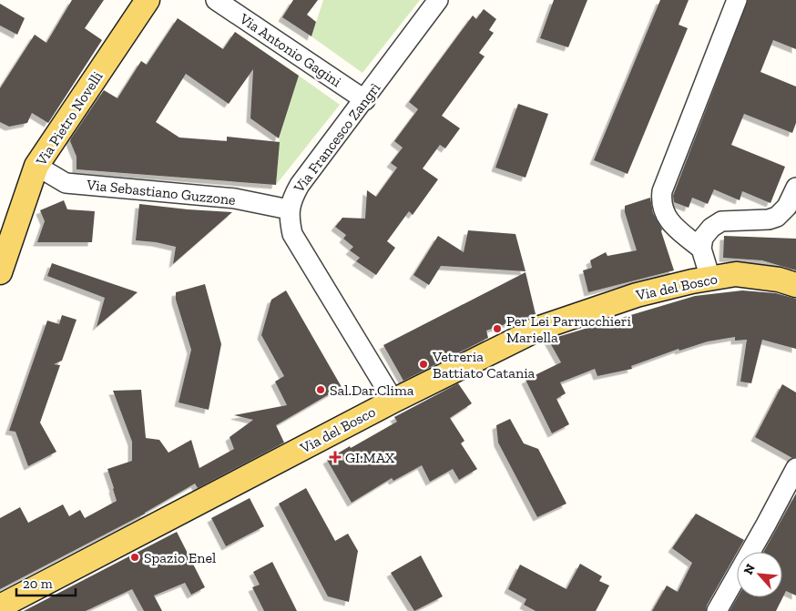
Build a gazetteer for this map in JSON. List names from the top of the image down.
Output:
{
  "streets": {
    "main road": ["Via Pietro Novelli", "Via del Bosco"],
    "street": ["Via Antonio Gagini", "Via Francesco Zangrì", "Via Sebastiano Guzzone"]
  },
  "crossings": [
    ["Via Antonio Gagini", "Via Francesco Zangrì"],
    ["Via Pietro Novelli", "Via Sebastiano Guzzone"],
    ["Via Francesco Zangrì", "Via Sebastiano Guzzone"],
    ["Via Francesco Zangrì", "Via del Bosco"]
  ],
  "places": {
    "other": [
      "Per Lei Parrucchieri Mariella",
      "Vetreria Battiato Catania",
      "Sal.Dar.Clima",
      "Spazio Enel"
    ],
    "health": ["GI.MAX"]
  },
  "scale_bar": "20 m",
  "north": "top left"
}
